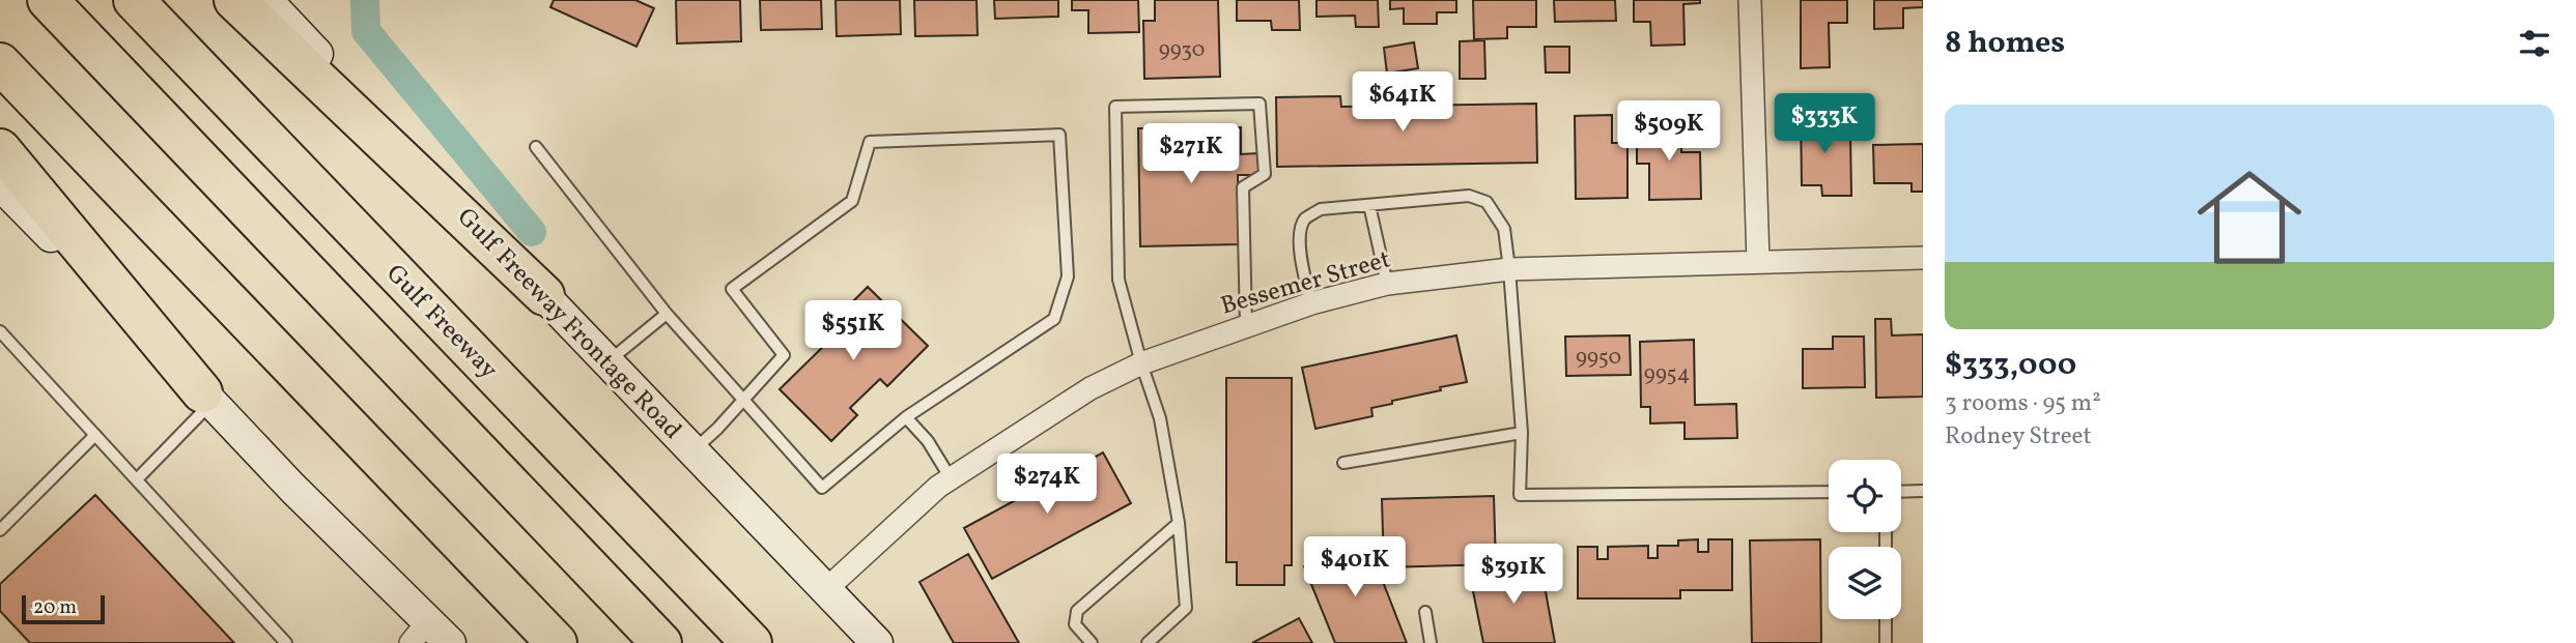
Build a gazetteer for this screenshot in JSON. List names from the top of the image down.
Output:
{
  "streets": {
    "highway": ["Gulf Freeway"],
    "main road": ["Gulf Freeway Frontage Road"],
    "street": ["Bessemer Street"]
  },
  "crossings": [
    ["Bessemer Street", "Gulf Freeway Frontage Road"]
  ],
  "house_numbers": ["9930", "9950", "9954"],
  "scale_bar": "20 m",
  "page": {
    "heading": "8 homes",
    "price": [
      "$641K",
      "$333K",
      "$509K",
      "$271K",
      "$551K",
      "$274K",
      "$401K",
      "$391K"
    ],
    "list": [
      {
        "name": "$333,000",
        "note": "3 rooms · 95 m² · Rodney Street"
      }
    ],
    "scale": "20 m"
  }
}
